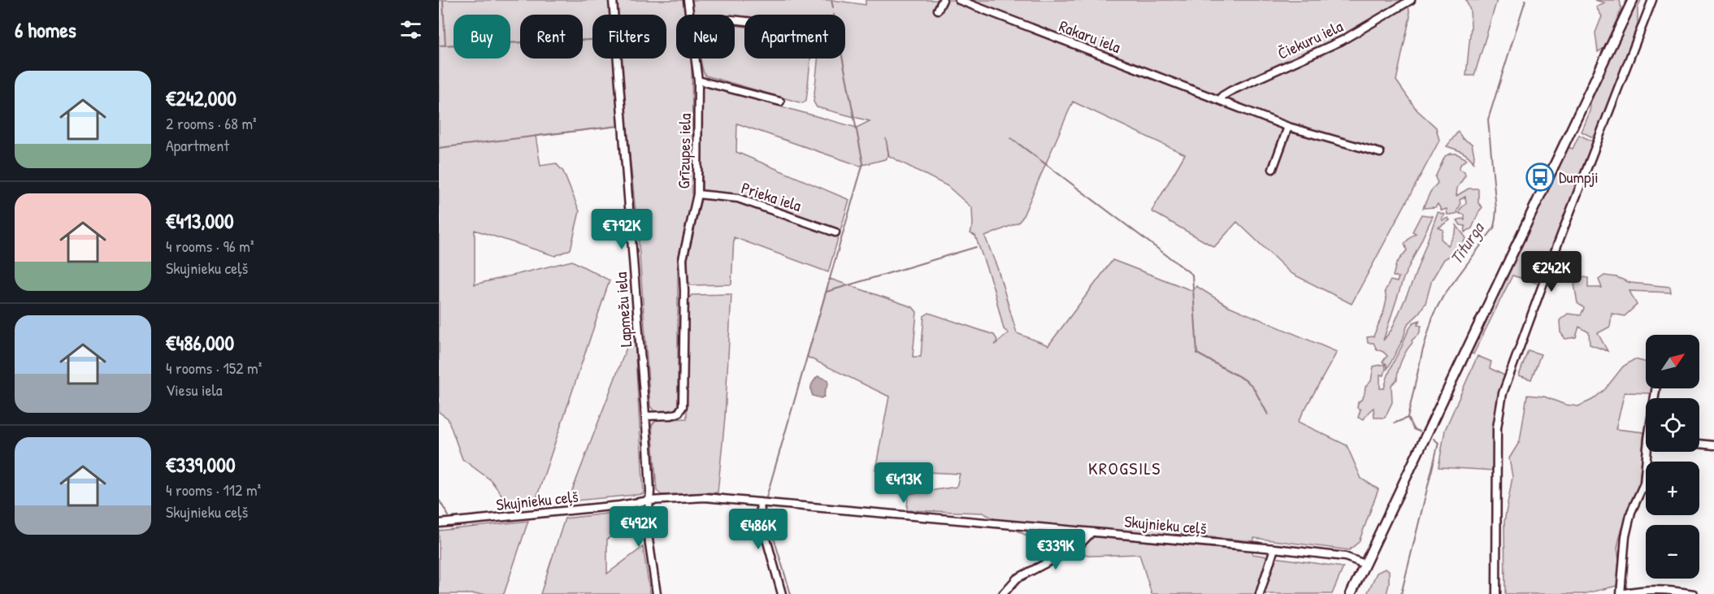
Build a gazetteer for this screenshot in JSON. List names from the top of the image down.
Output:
{
  "streets": {
    "street": [
      "Rakaru iela",
      "Čiekuru iela",
      "Grīzupes iela",
      "Prieka iela",
      "Lapmežu iela",
      "Skujnieku ceļš"
    ]
  },
  "crossings": [
    ["Rakaru iela", "Čiekuru iela"],
    ["Grīzupes iela", "Prieka iela"],
    ["Grīzupes iela", "Lapmežu iela"],
    ["Lapmežu iela", "Skujnieku ceļš"]
  ],
  "districts": ["KROGSILS"],
  "water": ["Titurga"],
  "places": {
    "bus stop": ["Dumpji"]
  },
  "north": "top right",
  "page": {
    "heading": "6 homes",
    "chip": [
      "Buy",
      "Rent",
      "Filters",
      "New",
      "Apartment"
    ],
    "list": [
      {
        "name": "€242,000",
        "note": "2 rooms · 68 m² · Apartment"
      },
      {
        "name": "€413,000",
        "note": "4 rooms · 96 m² · Skujnieku ceļš"
      },
      {
        "name": "€486,000",
        "note": "4 rooms · 152 m² · Viesu iela"
      },
      {
        "name": "€339,000",
        "note": "4 rooms · 112 m² · Skujnieku ceļš"
      }
    ],
    "price": [
      "€792K",
      "€242K",
      "€413K",
      "€492K",
      "€486K",
      "€339K"
    ],
    "map_buttons": ["+", "−"]
  }
}
